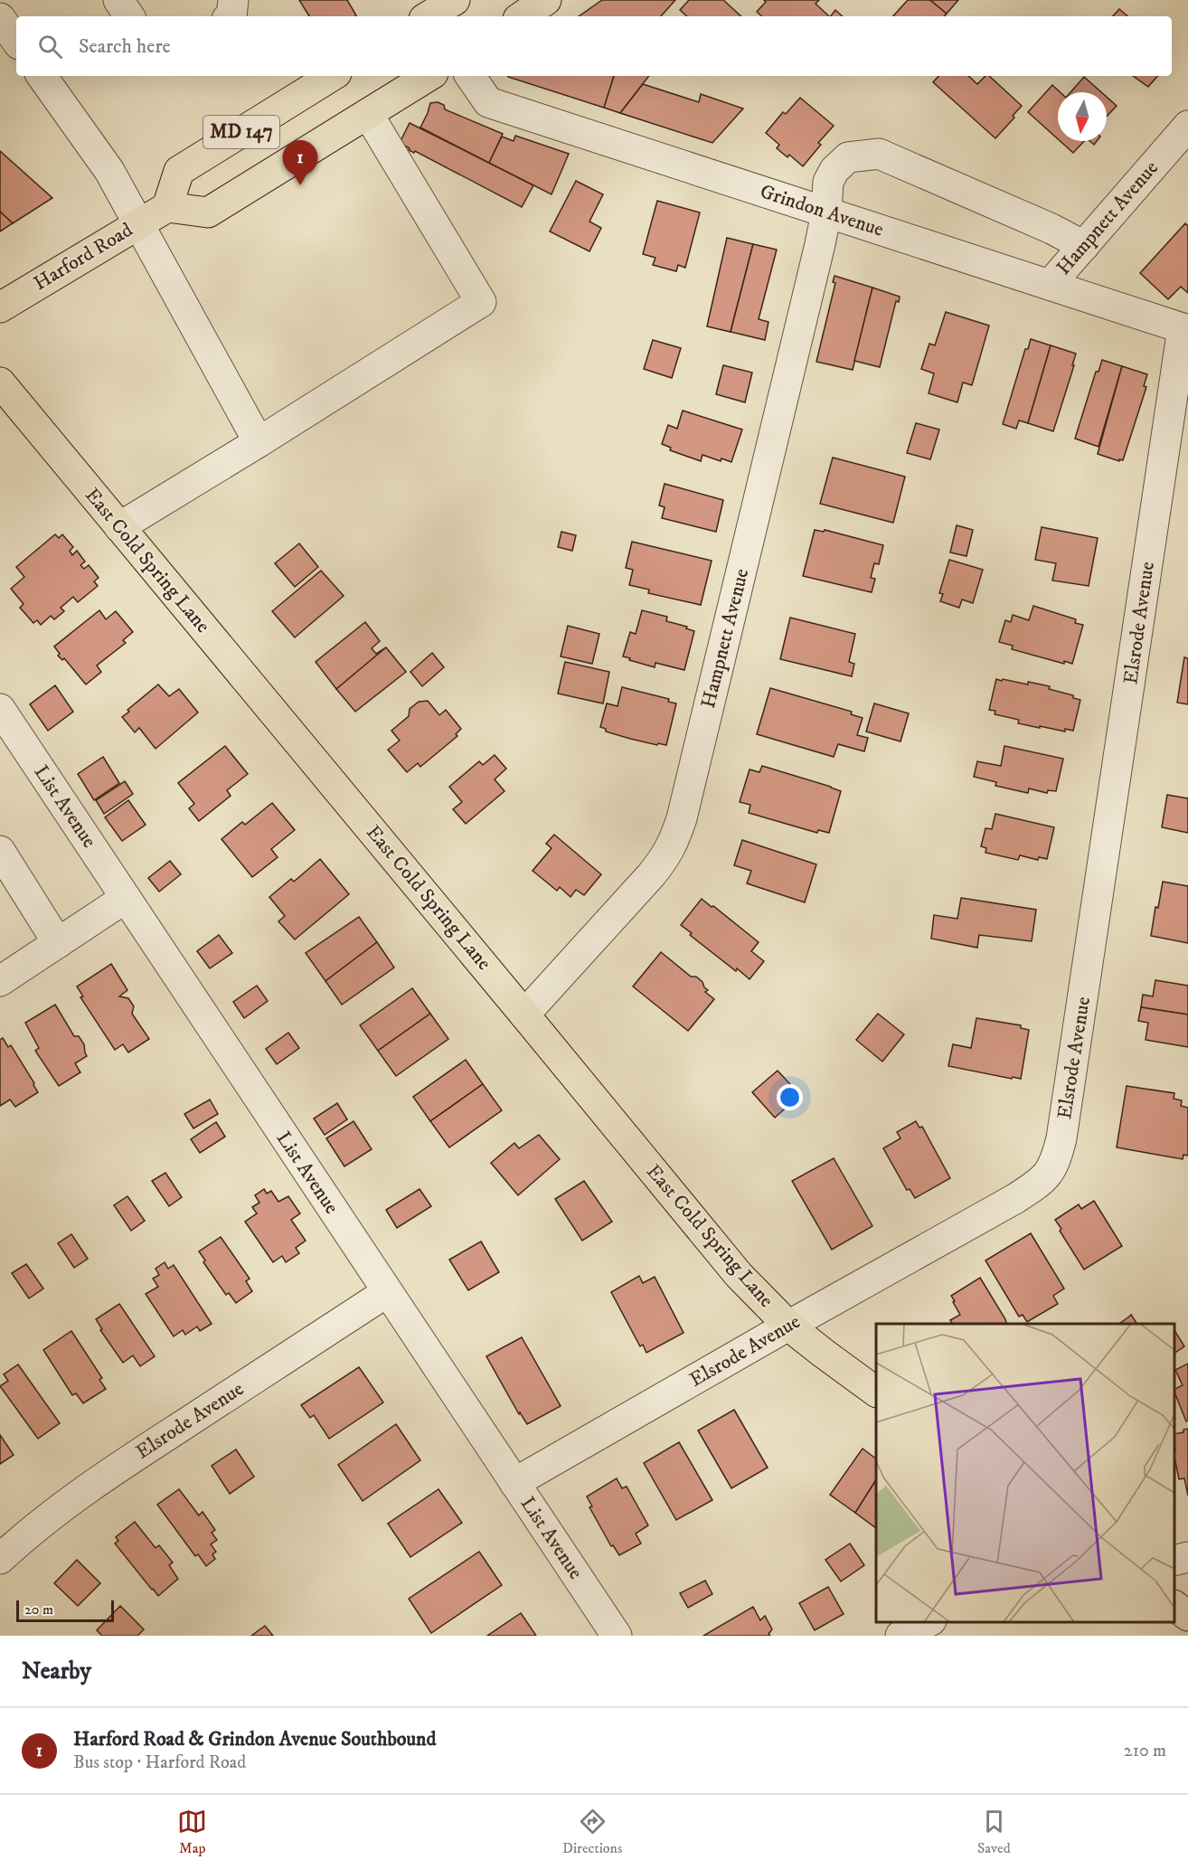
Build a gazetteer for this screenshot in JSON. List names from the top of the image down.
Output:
{
  "streets": {
    "main road": ["MD 147", "Harford Road", "East Cold Spring Lane"],
    "street": [
      "Grindon Avenue",
      "Hampnett Avenue",
      "Elsrode Avenue",
      "List Avenue"
    ]
  },
  "crossings": [
    ["MD 147", "Harford Road"],
    ["Grindon Avenue", "Hampnett Avenue"],
    ["Grindon Avenue", "Elsrode Avenue"],
    ["Hampnett Avenue", "East Cold Spring Lane"],
    ["East Cold Spring Lane", "Elsrode Avenue"],
    ["Elsrode Avenue", "List Avenue"]
  ],
  "scale_bar": "20 m",
  "north": "bottom",
  "page": {
    "search": "Search here",
    "pins": "1",
    "scale": "20 m",
    "heading": "Nearby",
    "list": [
      {
        "mark": "1",
        "name": "Harford Road & Grindon Avenue Southbound",
        "note": "Bus stop · Harford Road",
        "value": "210 m"
      }
    ],
    "nav": ["Map", "Directions", "Saved"]
  }
}
